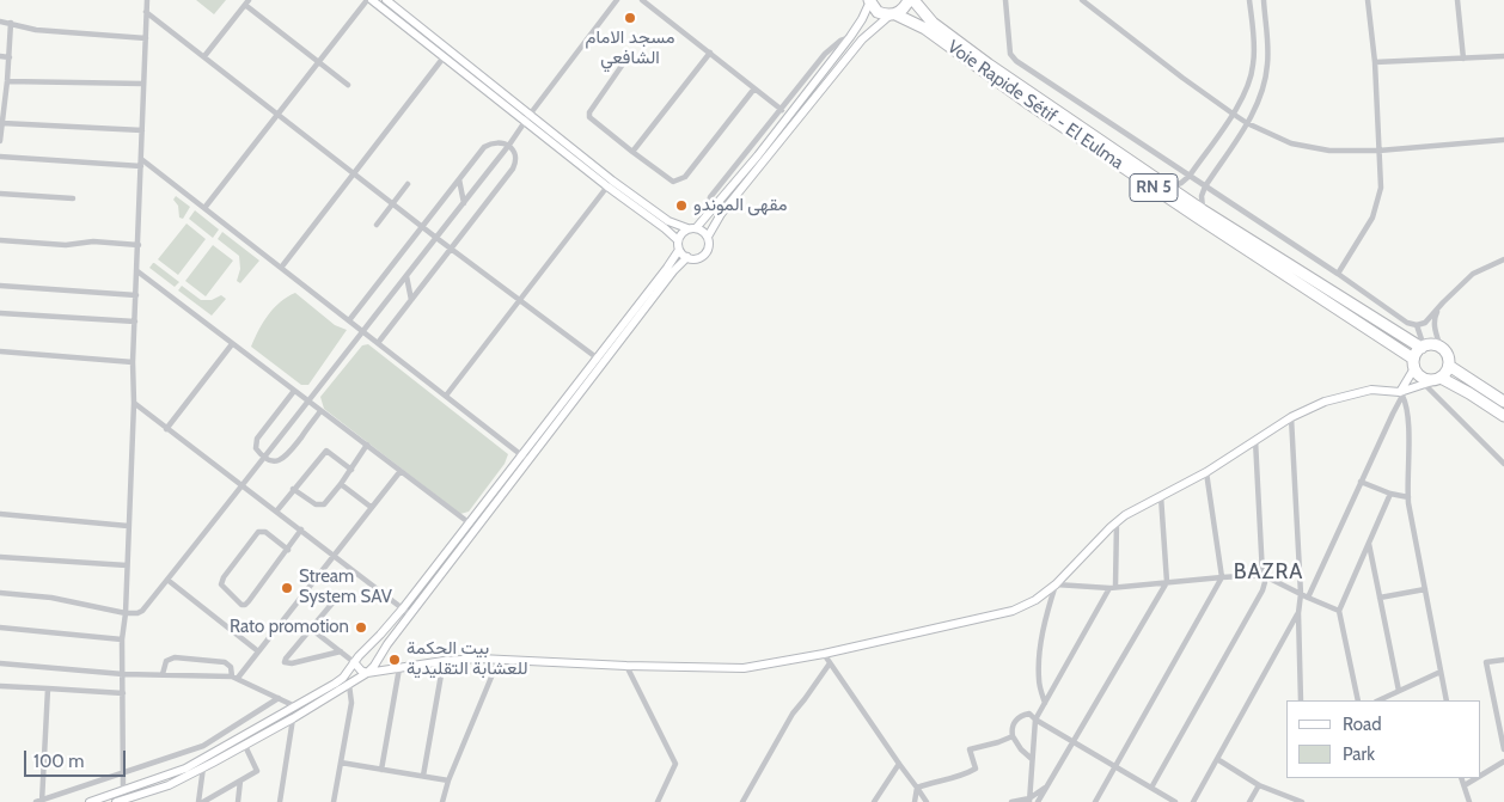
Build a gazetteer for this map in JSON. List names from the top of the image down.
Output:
{
  "streets": {
    "highway": ["Voie Rapide Sétif - El Eulma", "RN 5"]
  },
  "crossings": [
    ["Voie Rapide Sétif - El Eulma", "RN 5"]
  ],
  "districts": ["BAZRA"],
  "places": [
    "مسجد الامام الشافعي",
    "مقهى الموندو",
    "Stream System SAV",
    "Rato promotion",
    "بيت الحكمة للعشابة التقليدية"
  ],
  "legend": ["Road", "Park"],
  "scale_bar": "100 m"
}
